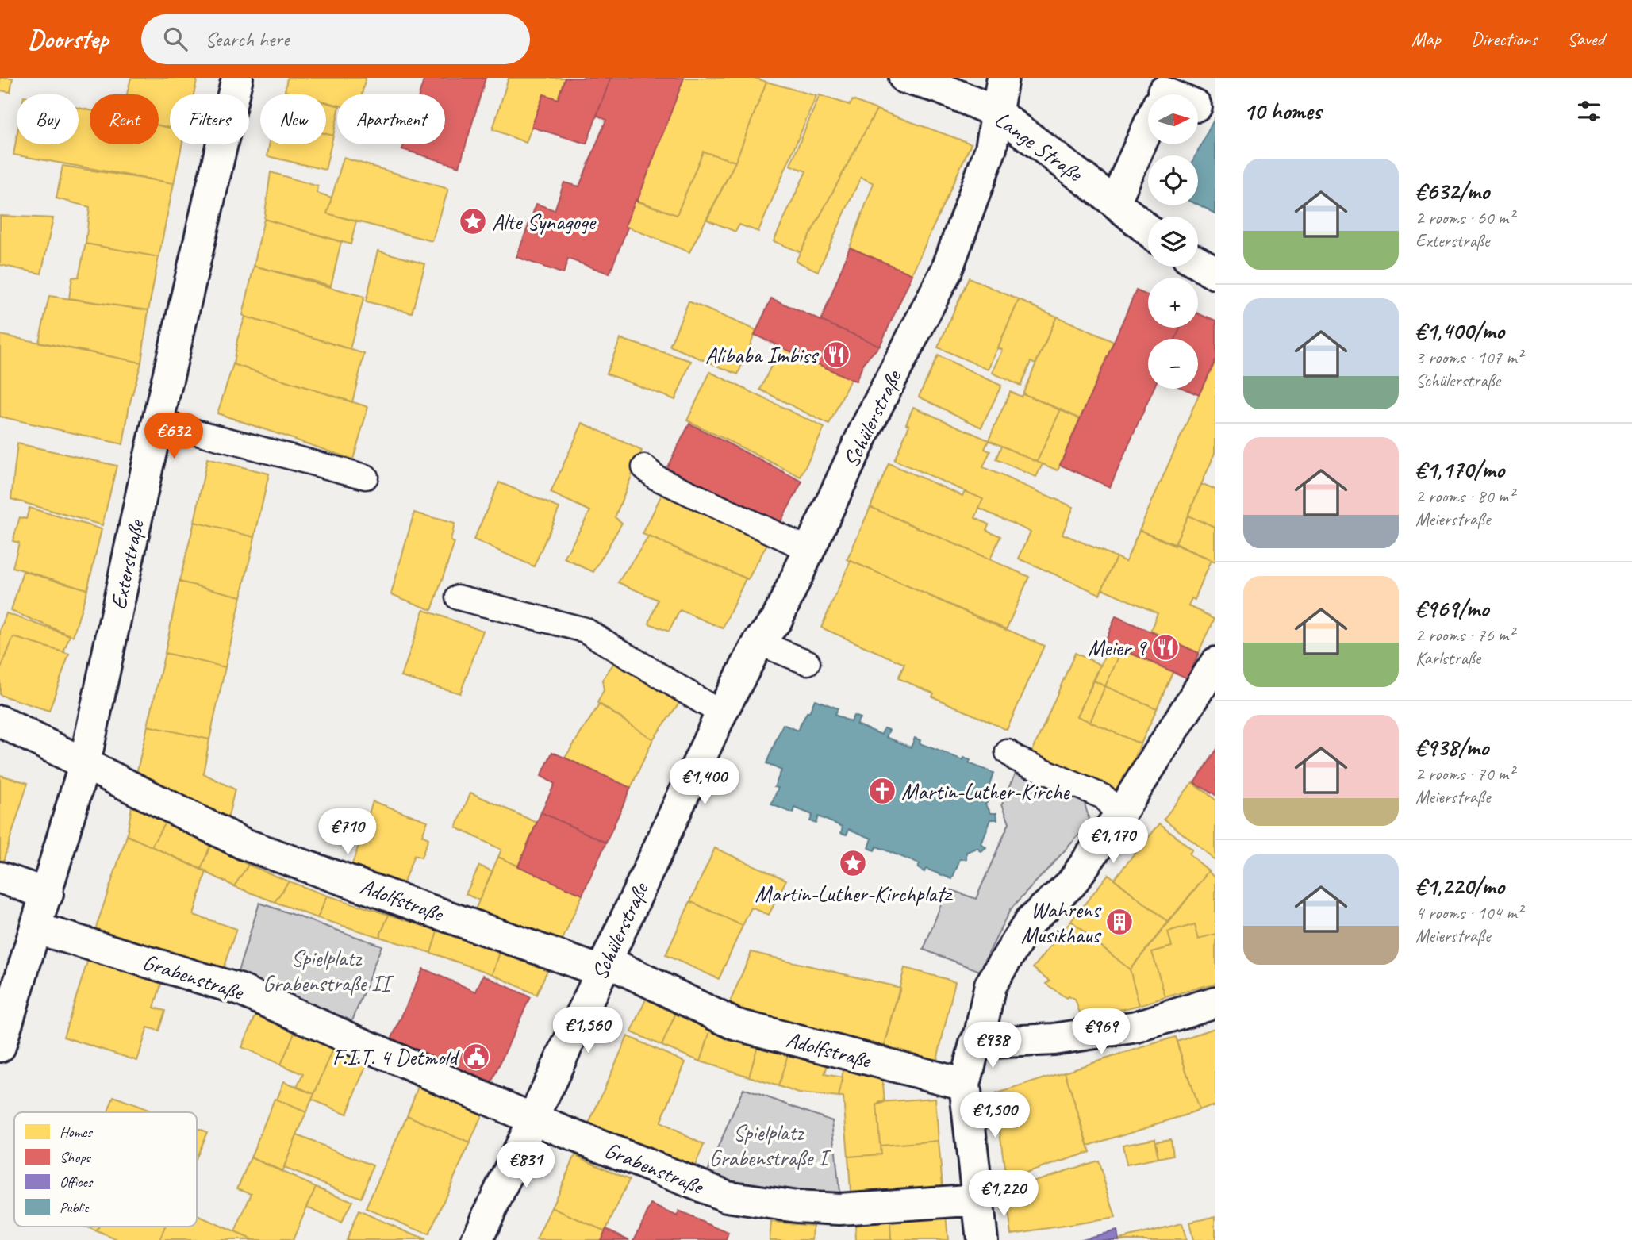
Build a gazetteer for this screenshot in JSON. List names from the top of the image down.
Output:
{
  "streets": {
    "street": [
      "Lange Straße",
      "Schülerstraße",
      "Exterstraße",
      "Adolfstraße",
      "Grabenstraße"
    ]
  },
  "crossings": [
    ["Lange Straße", "Schülerstraße"],
    ["Schülerstraße", "Adolfstraße"],
    ["Schülerstraße", "Grabenstraße"],
    ["Exterstraße", "Adolfstraße"],
    ["Exterstraße", "Grabenstraße"]
  ],
  "parks": ["Spielplatz Grabenstraße II", "Spielplatz Grabenstraße I"],
  "places": {
    "place": ["Alte Synagoge", "Martin-Luther-Kirchplatz"],
    "restaurant": ["Alibaba Imbiss", "Meier 9"],
    "church": ["Martin-Luther-Kirche"],
    "building": ["Wahrens Musikhaus"],
    "public building": ["F.I.T. 4 Detmold"]
  },
  "legend": [
    "Homes",
    "Shops",
    "Offices",
    "Public"
  ],
  "north": "right",
  "page": {
    "header": "Doorstep",
    "search": "Search here",
    "nav": ["Map", "Directions", "Saved"],
    "heading": "10 homes",
    "map_buttons": ["+", "−"],
    "chip": [
      "Buy",
      "Rent",
      "Filters",
      "New",
      "Apartment"
    ],
    "list": [
      {
        "name": "€632/mo",
        "note": "2 rooms · 60 m² · Exterstraße"
      },
      {
        "name": "€1,400/mo",
        "note": "3 rooms · 107 m² · Schülerstraße"
      },
      {
        "name": "€1,170/mo",
        "note": "2 rooms · 80 m² · Meierstraße"
      },
      {
        "name": "€969/mo",
        "note": "2 rooms · 76 m² · Karlstraße"
      },
      {
        "name": "€938/mo",
        "note": "2 rooms · 70 m² · Meierstraße"
      },
      {
        "name": "€1,220/mo",
        "note": "4 rooms · 104 m² · Meierstraße"
      }
    ],
    "price": [
      "€632",
      "€1,400",
      "€710",
      "€1,170",
      "€1,560",
      "€969",
      "€938",
      "€1,500",
      "€831",
      "€1,220"
    ]
  }
}
